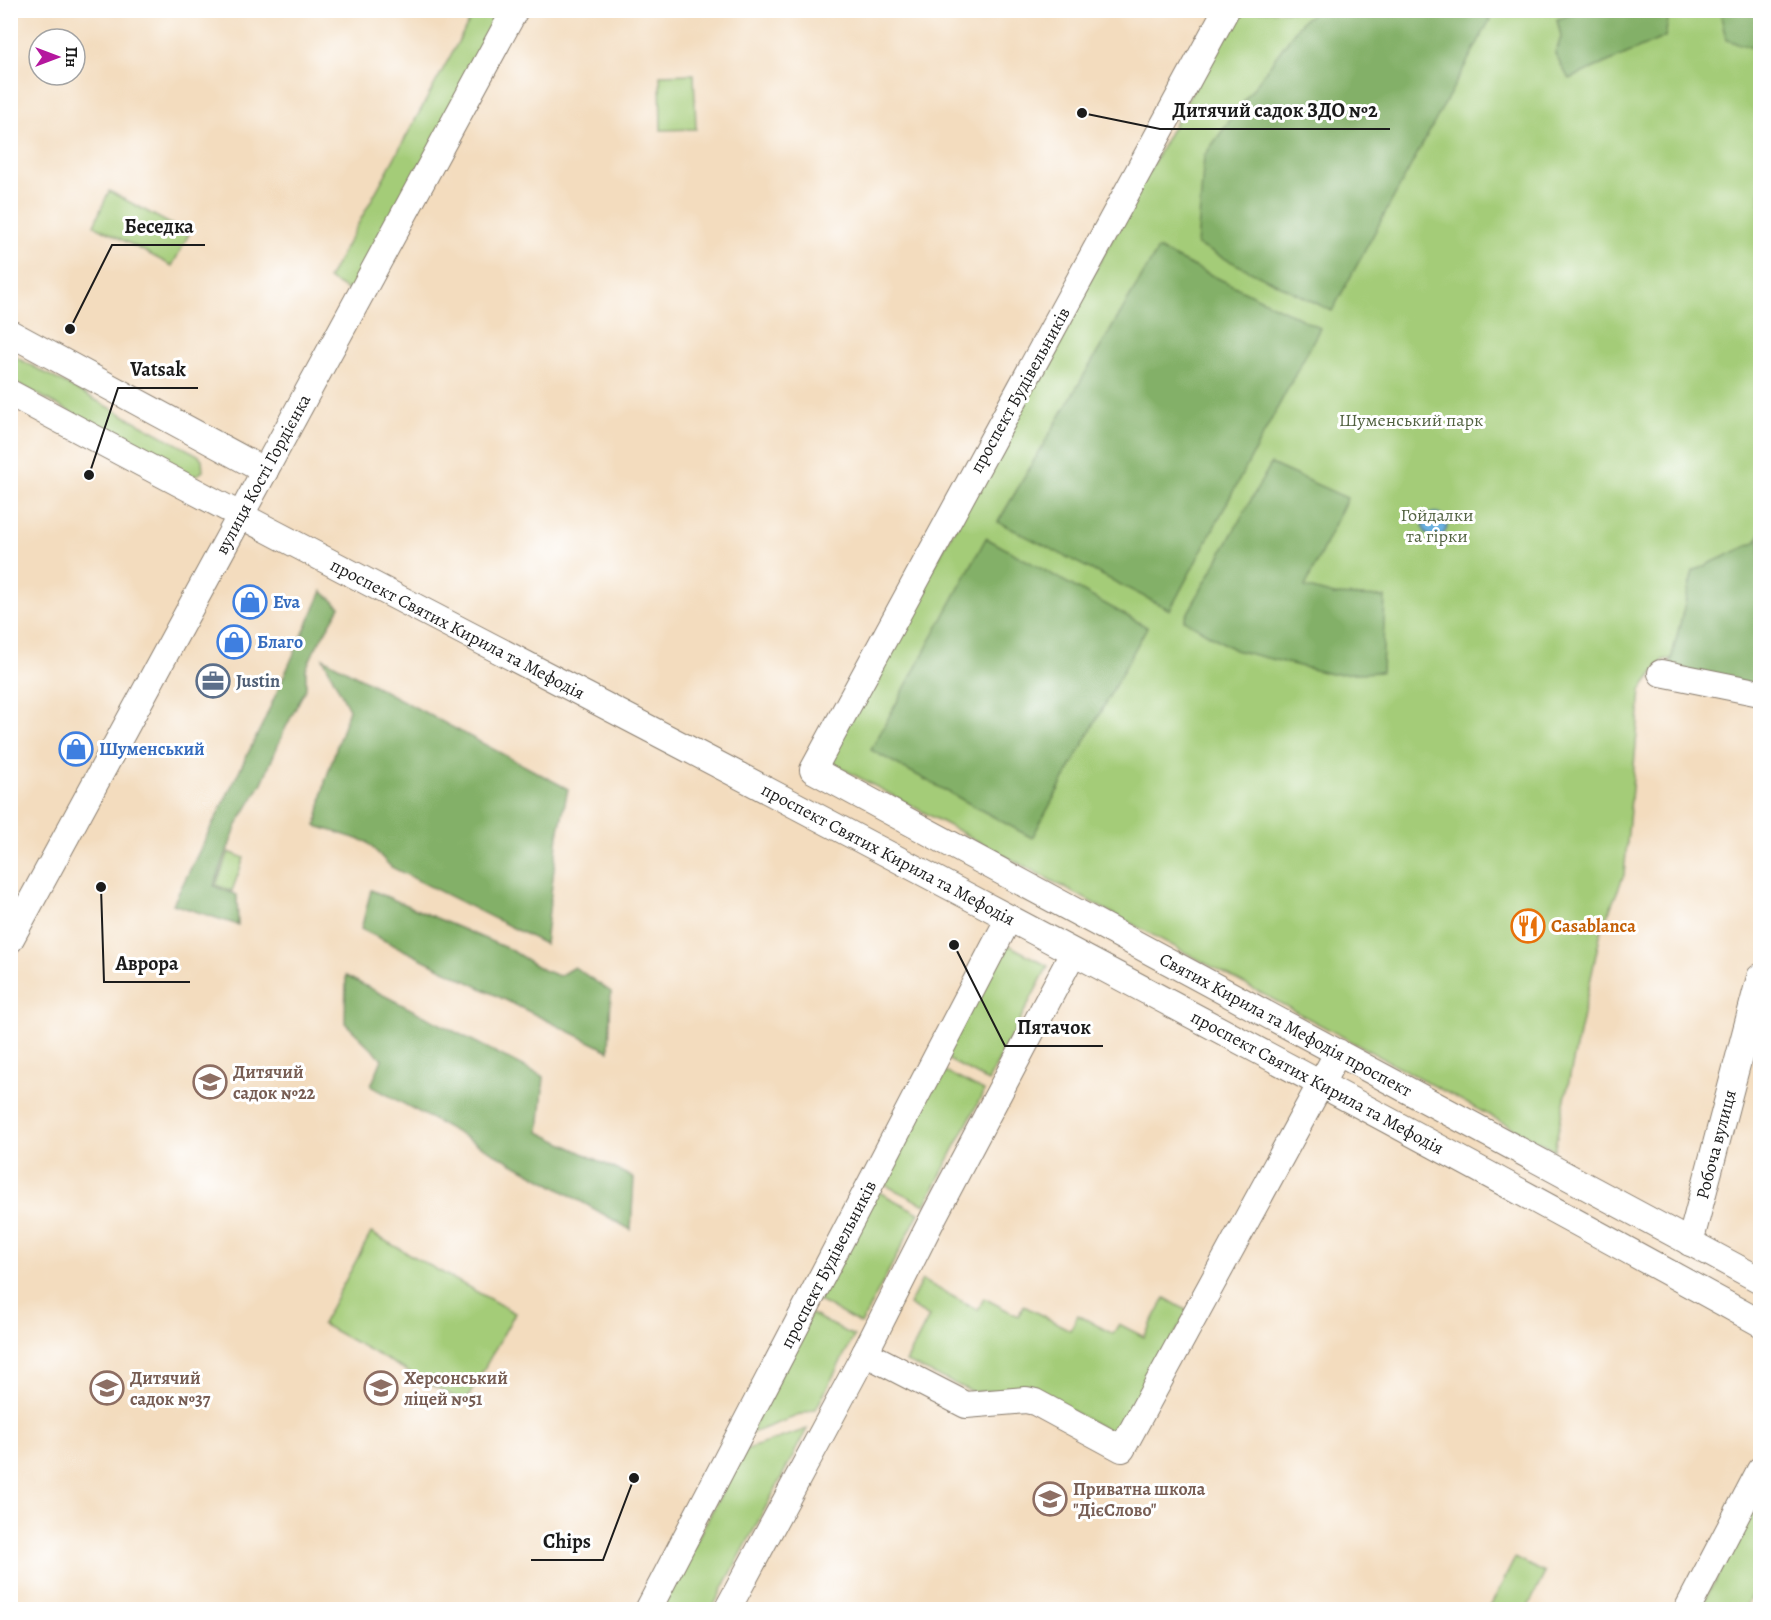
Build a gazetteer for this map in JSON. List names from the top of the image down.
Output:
{
  "streets": {
    "street": [
      "проспект Будівельників",
      "вулиця Кості Гордієнка",
      "проспект Святих Кирила та Мефодія",
      "Святих Кирила та Мефодія проспект",
      "Робоча вулиця"
    ]
  },
  "crossings": [
    ["проспект Будівельників", "проспект Святих Кирила та Мефодія"],
    ["проспект Будівельників", "Святих Кирила та Мефодія проспект"],
    ["вулиця Кості Гордієнка", "проспект Святих Кирила та Мефодія"],
    ["Святих Кирила та Мефодія проспект", "Робоча вулиця"]
  ],
  "parks": ["Шуменський парк", "Гойдалки та гірки"],
  "places": {
    "other": [
      "Дитячий садок ЗДО №2",
      "Беседка",
      "Vatsak",
      "Аврора",
      "Пятачок",
      "Chips"
    ],
    "shop": ["Eva", "Благо", "Шуменський"],
    "office": ["Justin"],
    "restaurant": ["Casablanca"],
    "school or university": [
      "Дитячий садок №22",
      "Дитячий садок №37",
      "Херсонський ліцей №51",
      "Приватна школа \"ДієСлово\""
    ]
  },
  "north": "right"
}
